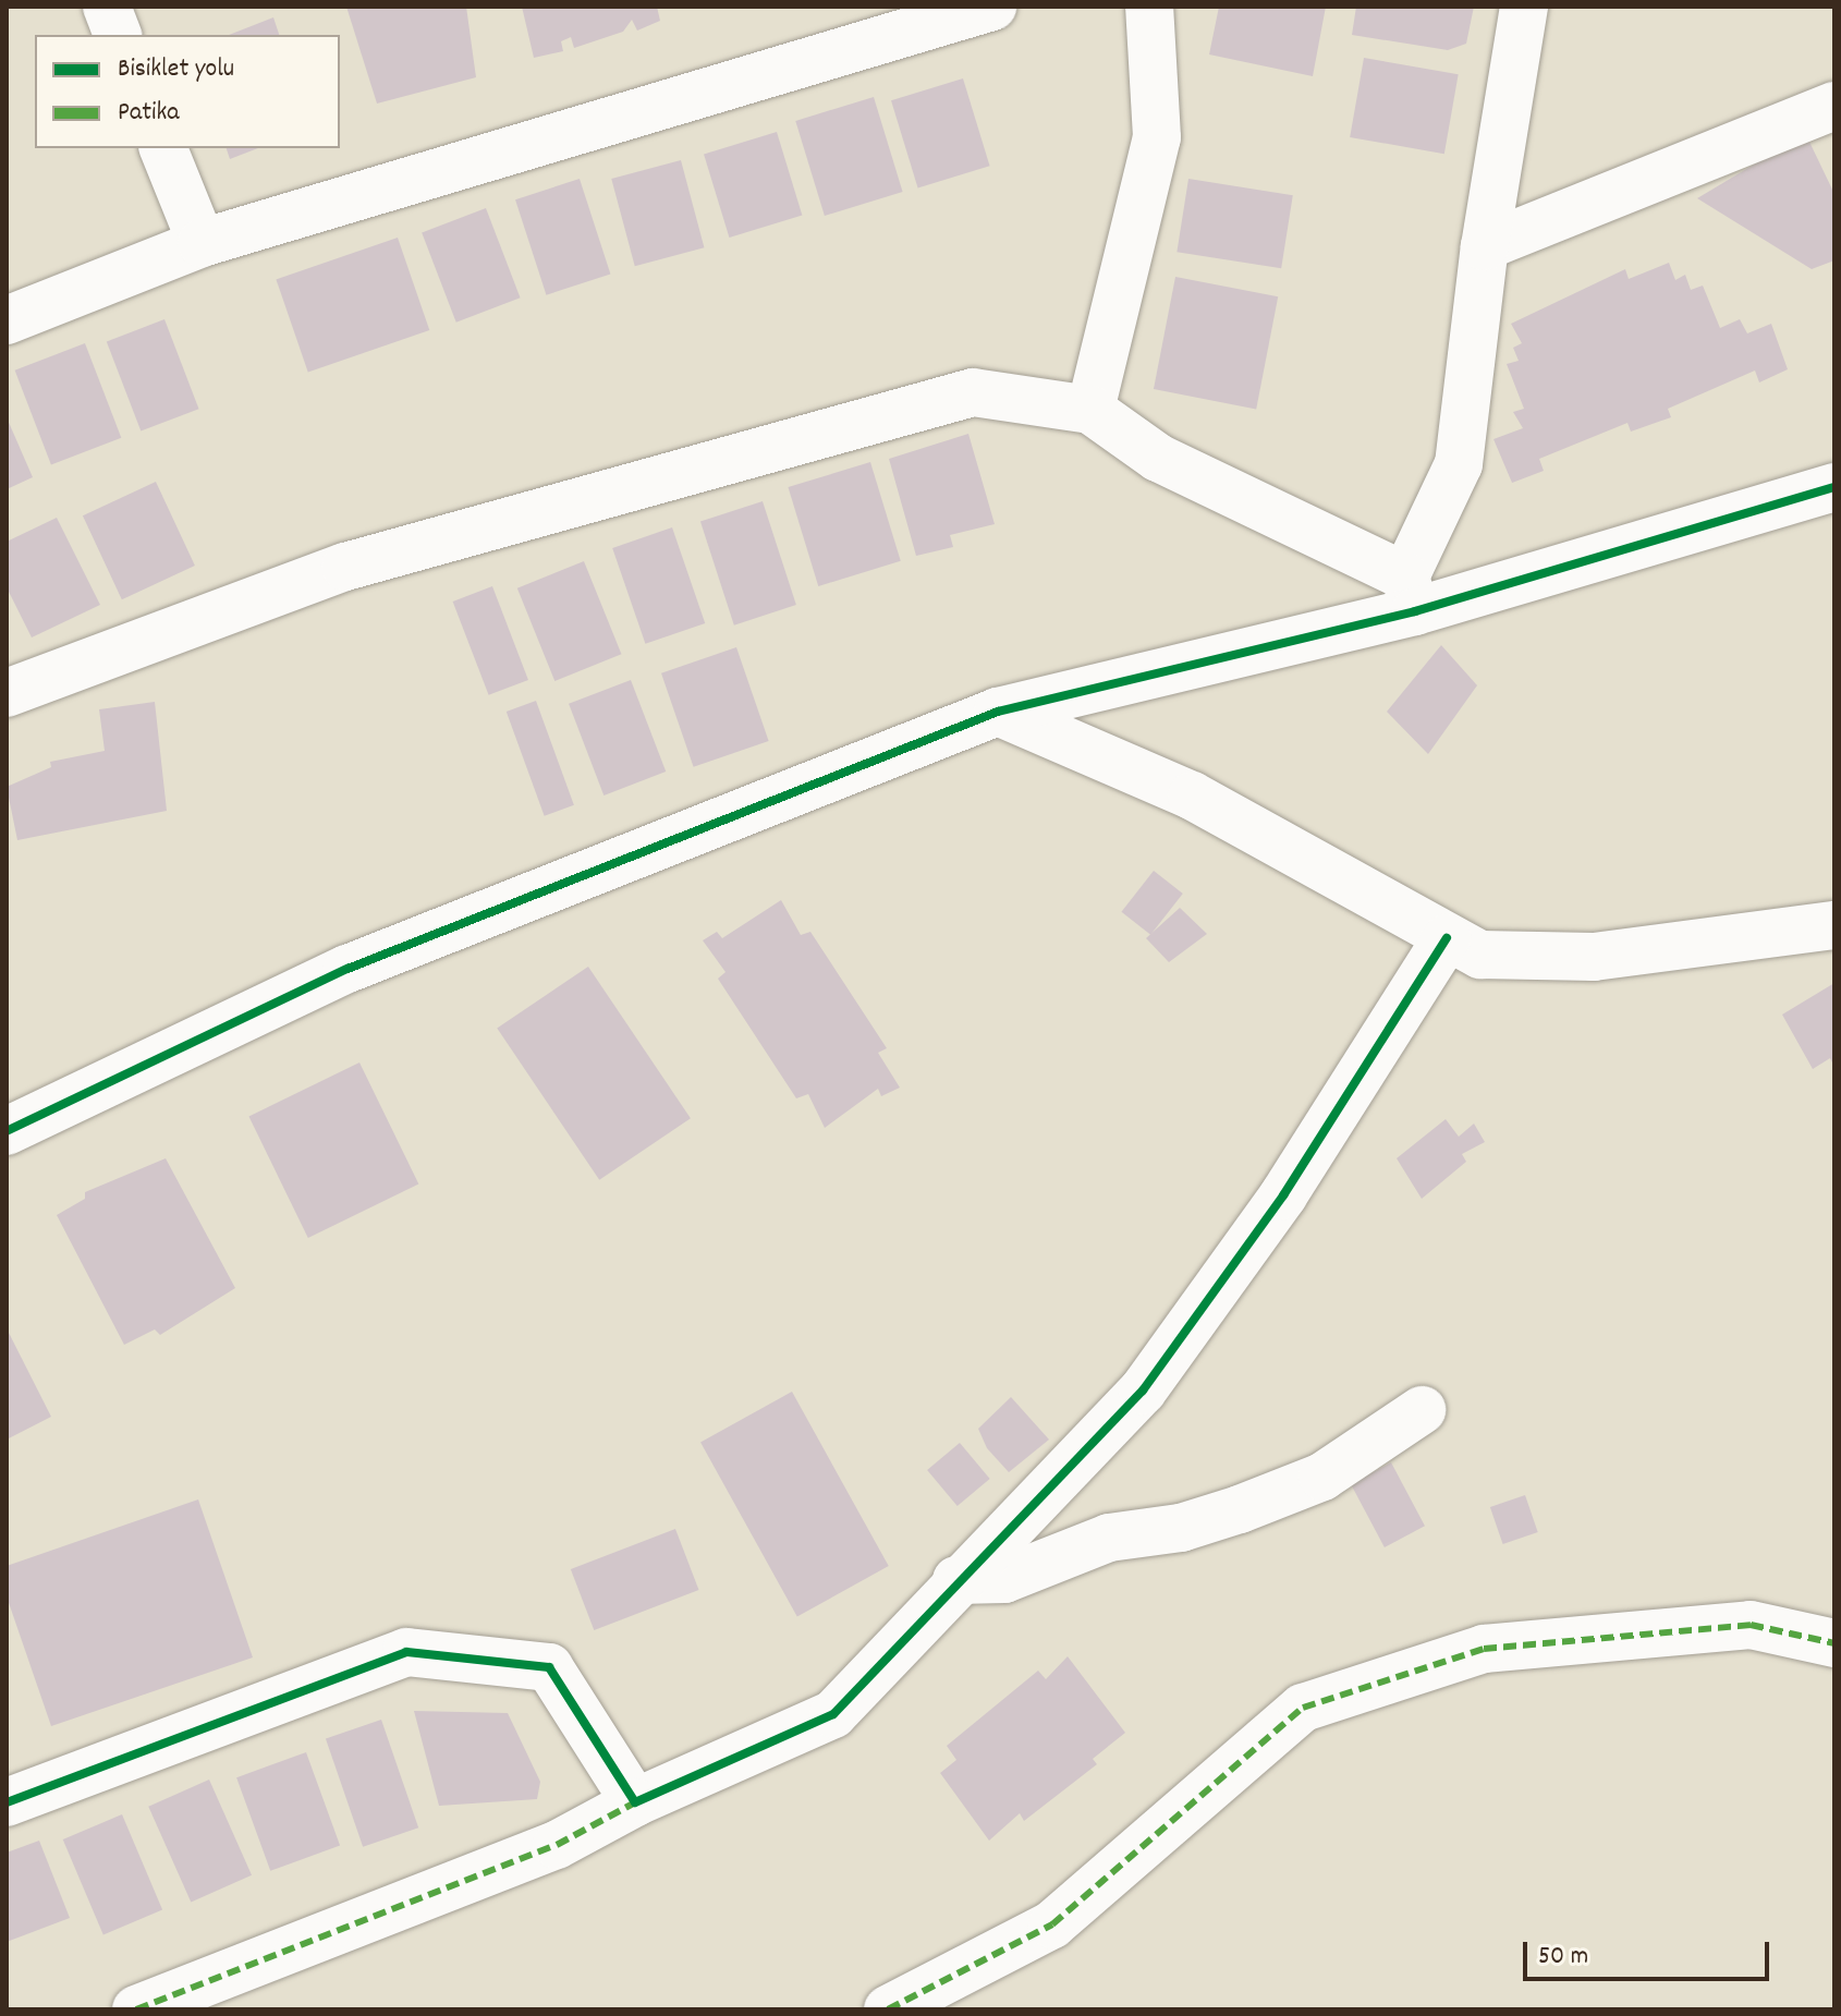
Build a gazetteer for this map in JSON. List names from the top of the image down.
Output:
{
  "legend": ["Bisiklet yolu", "Patika"],
  "scale_bar": "50 m"
}
